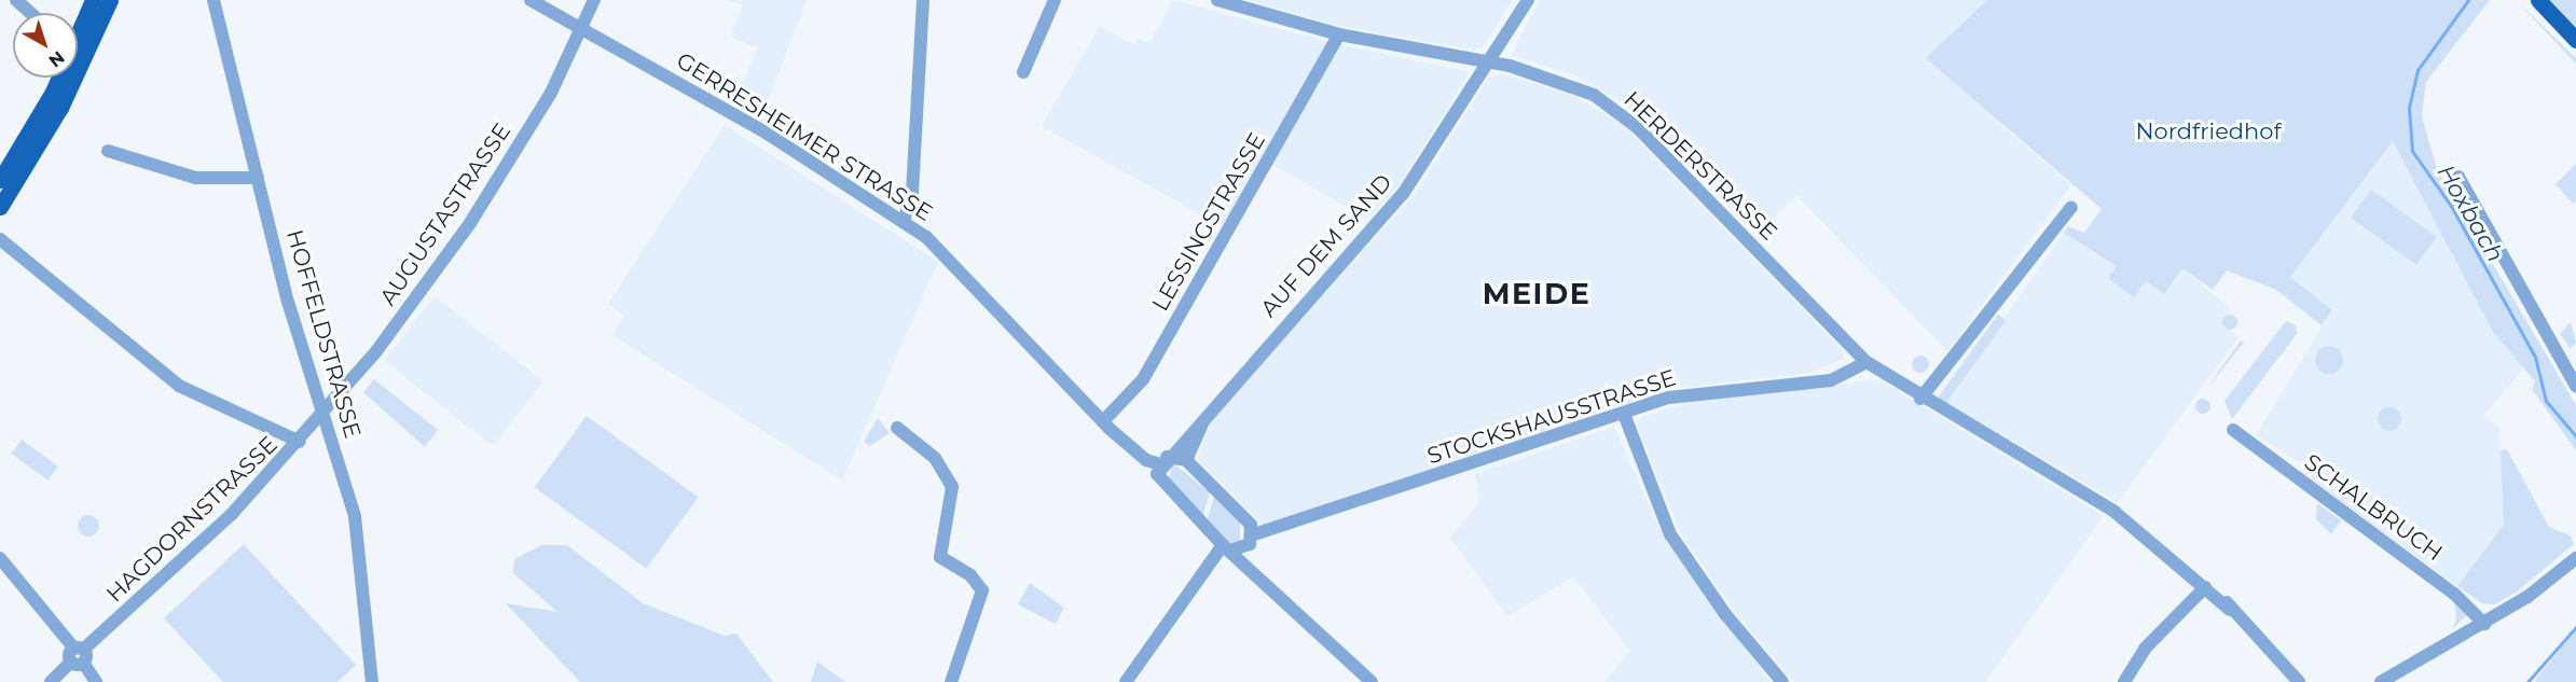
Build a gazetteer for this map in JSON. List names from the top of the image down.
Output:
{
  "streets": {
    "street": [
      "GERRESHEIMER STRASSE",
      "HERDERSTRASSE",
      "AUGUSTASTRASSE",
      "LESSINGSTRASSE",
      "AUF DEM SAND",
      "HOFFELDSTRASSE",
      "STOCKSHAUSSTRASSE",
      "SCHALBRUCH",
      "HAGDORNSTRASSE"
    ]
  },
  "crossings": [
    ["GERRESHEIMER STRASSE", "AUGUSTASTRASSE"],
    ["GERRESHEIMER STRASSE", "LESSINGSTRASSE"],
    ["GERRESHEIMER STRASSE", "AUF DEM SAND"],
    ["GERRESHEIMER STRASSE", "STOCKSHAUSSTRASSE"],
    ["HERDERSTRASSE", "LESSINGSTRASSE"],
    ["HERDERSTRASSE", "AUF DEM SAND"],
    ["HERDERSTRASSE", "STOCKSHAUSSTRASSE"],
    ["AUGUSTASTRASSE", "HOFFELDSTRASSE"],
    ["AUGUSTASTRASSE", "HAGDORNSTRASSE"],
    ["HOFFELDSTRASSE", "HAGDORNSTRASSE"]
  ],
  "districts": ["MEIDE"],
  "water": ["Hoxbach"],
  "parks": ["Nordfriedhof"],
  "north": "bottom right"
}
